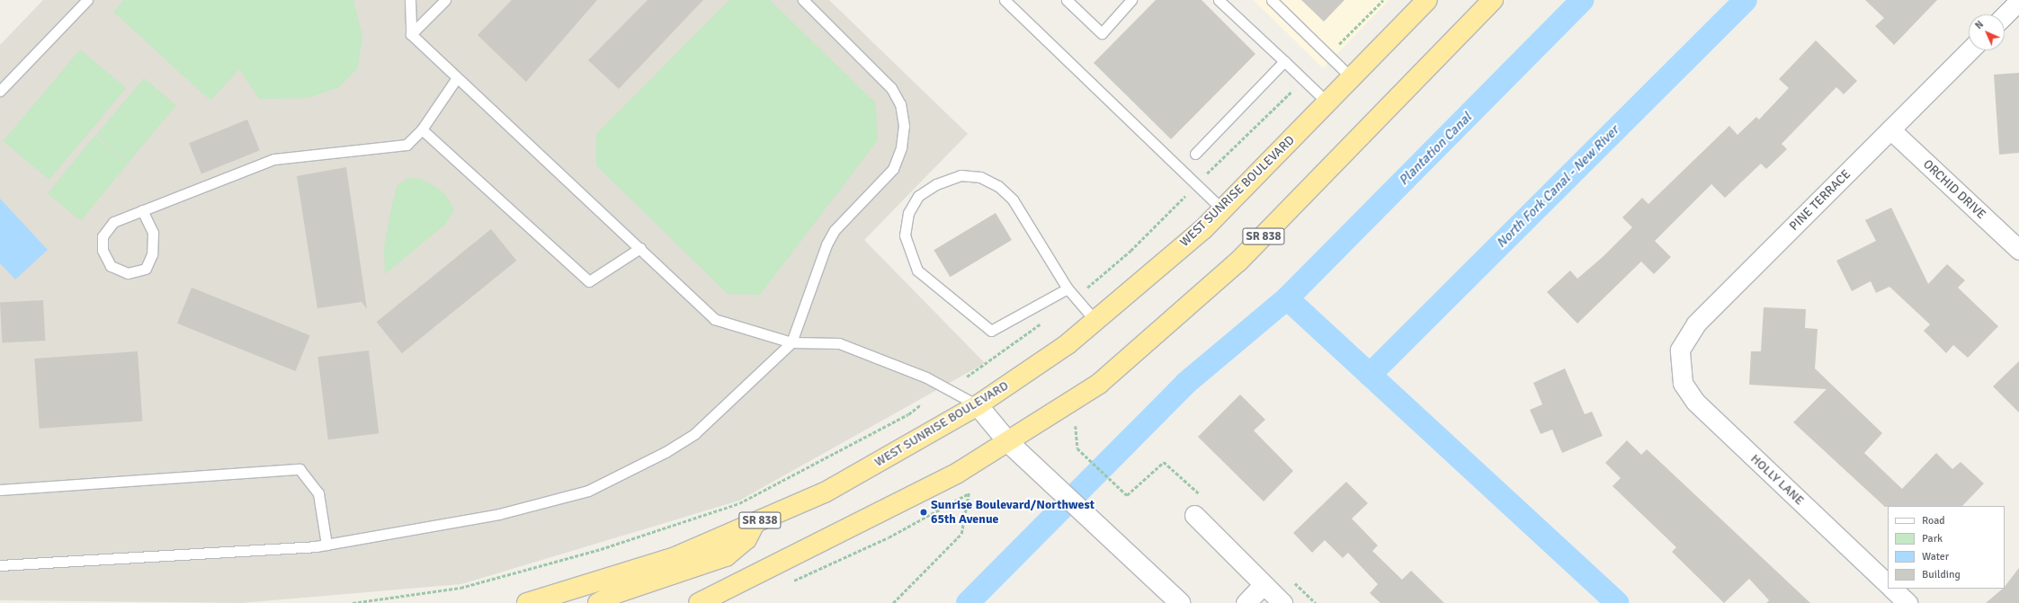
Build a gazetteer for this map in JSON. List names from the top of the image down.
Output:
{
  "streets": {
    "highway": ["WEST SUNRISE BOULEVARD", "SR 838"],
    "street": ["ORCHID DRIVE", "PINE TERRACE", "HOLLY LANE"]
  },
  "crossings": [
    ["ORCHID DRIVE", "PINE TERRACE"],
    ["PINE TERRACE", "HOLLY LANE"]
  ],
  "water": ["Plantation Canal", "North Fork Canal - New River"],
  "places": ["Sunrise Boulevard/Northwest 65th Avenue"],
  "legend": [
    "Road",
    "Park",
    "Water",
    "Building"
  ],
  "north": "top left"
}
